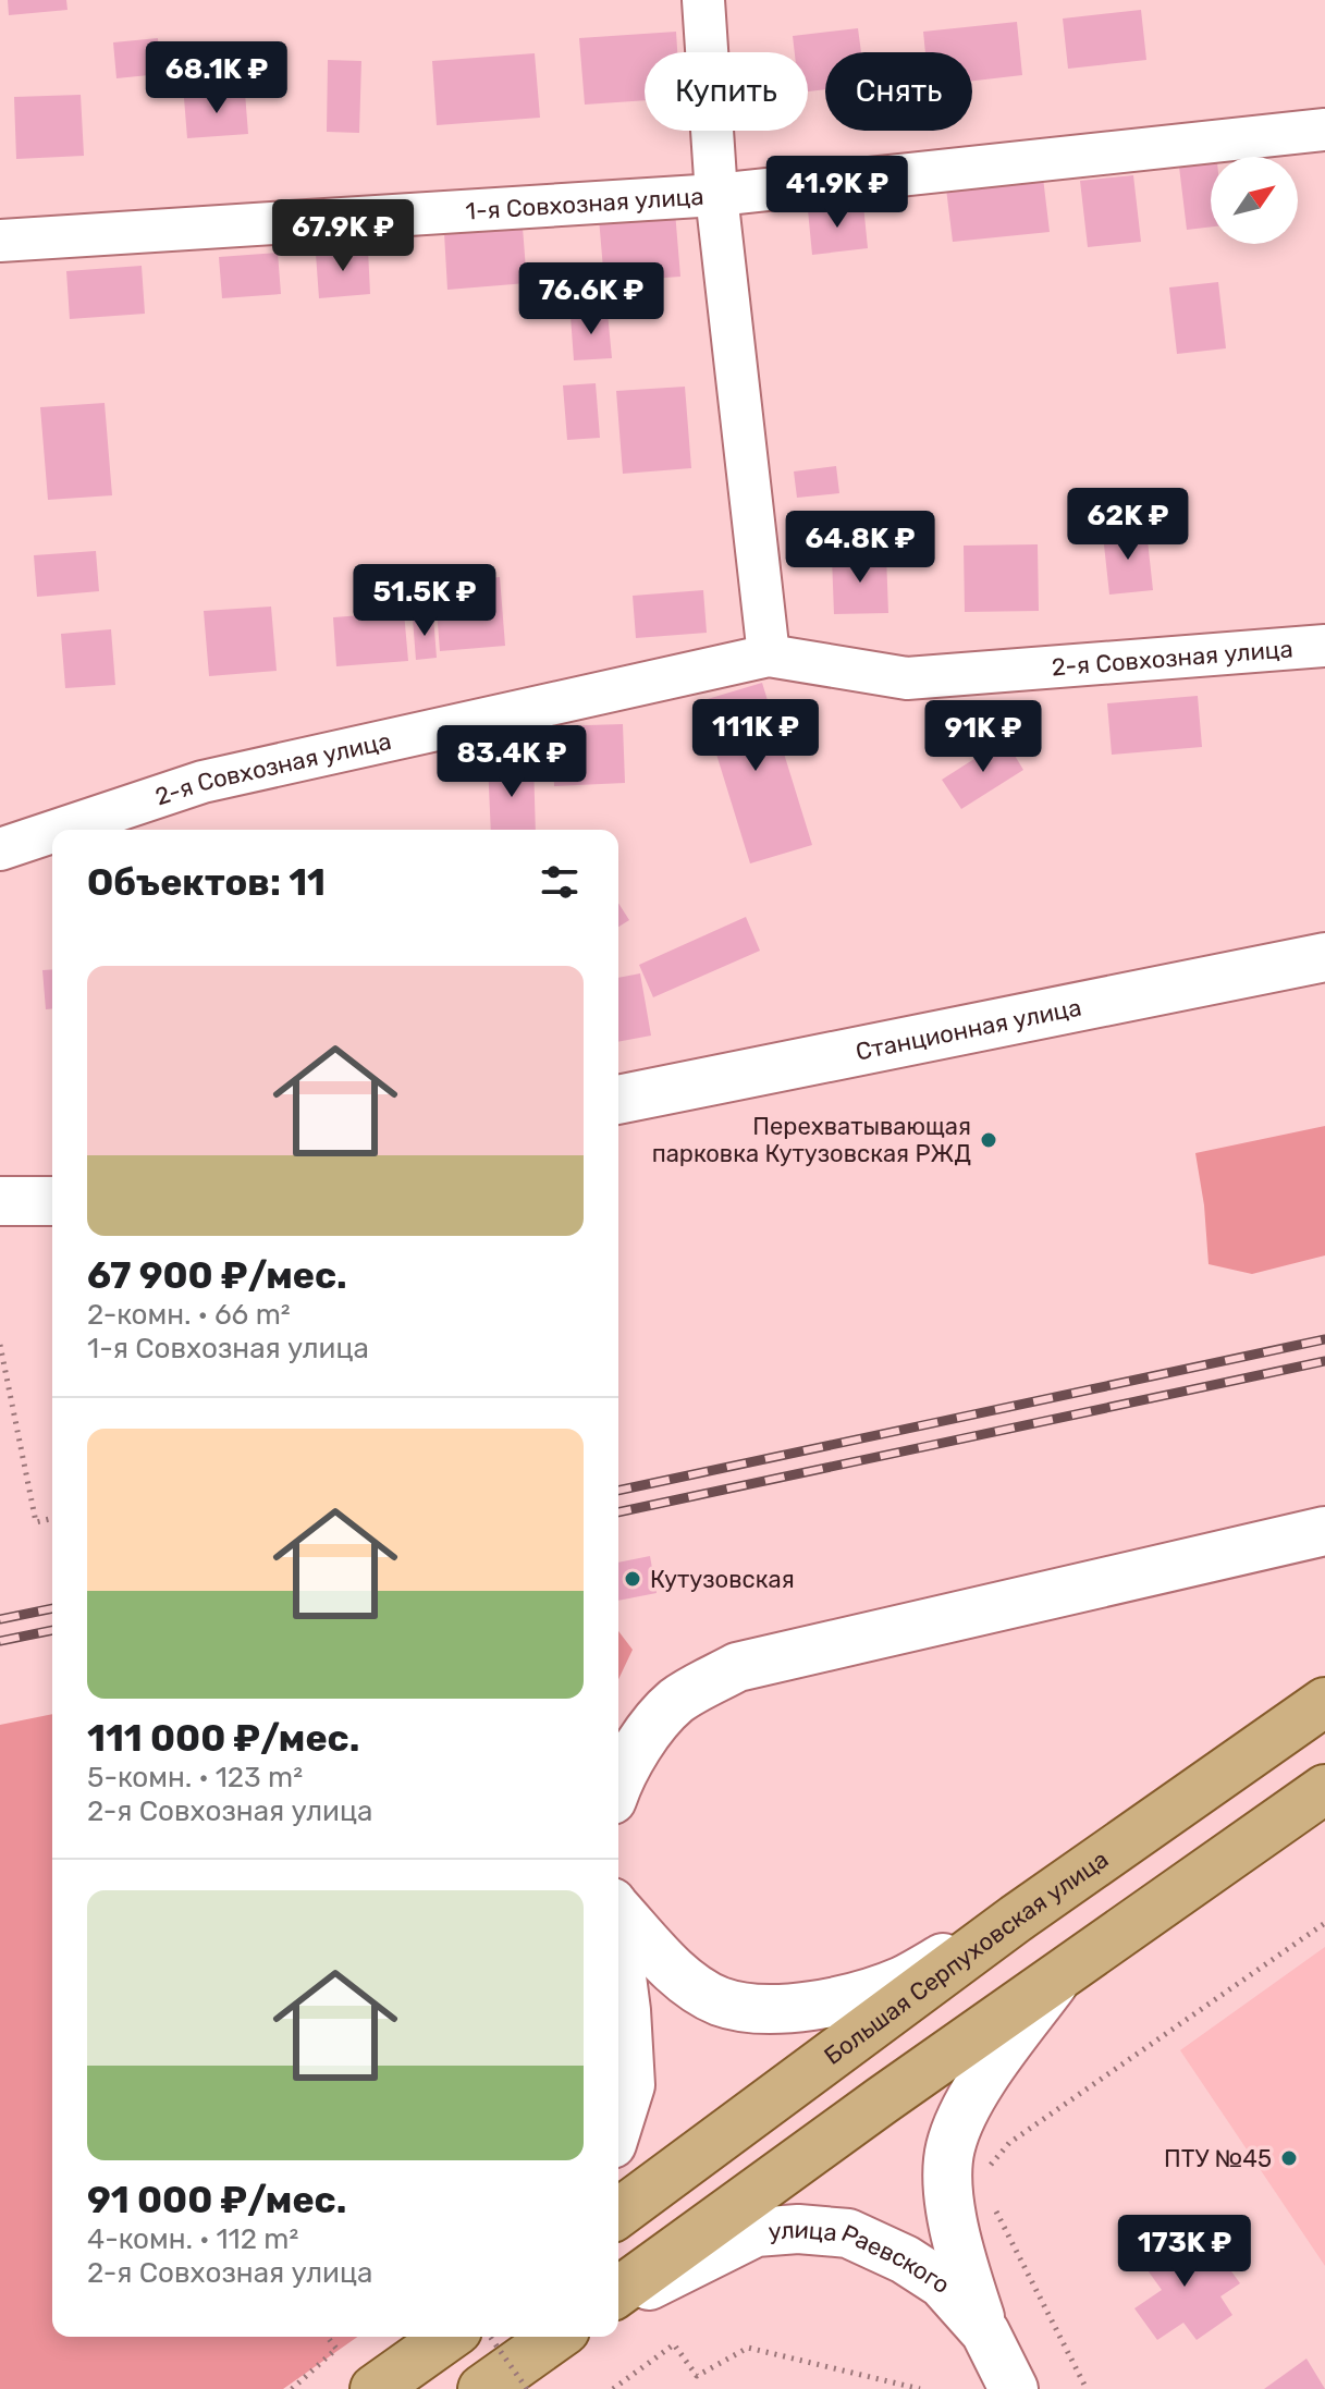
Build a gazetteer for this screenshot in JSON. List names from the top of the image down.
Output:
{
  "streets": {
    "main road": ["Большая Серпуховская улица"],
    "street": [
      "1-я Совхозная улица",
      "2-я Совхозная улица",
      "Станционная улица",
      "улица Раевского"
    ]
  },
  "places": ["Перехватывающая парковка Кутузовская РЖД", "Кутузовская", "ПТУ №45"],
  "north": "top right",
  "page": {
    "price": [
      "68.1K ₽",
      "41.9K ₽",
      "67.9K ₽",
      "76.6K ₽",
      "62K ₽",
      "64.8K ₽",
      "51.5K ₽",
      "111K ₽",
      "91K ₽",
      "83.4K ₽",
      "173K ₽"
    ],
    "chip": ["Купить", "Снять"],
    "heading": "Объектов: 11",
    "list": [
      {
        "name": "67 900 ₽/мес.",
        "note": "2-комн. · 66 m² · 1-я Совхозная улица"
      },
      {
        "name": "111 000 ₽/мес.",
        "note": "5-комн. · 123 m² · 2-я Совхозная улица"
      },
      {
        "name": "91 000 ₽/мес.",
        "note": "4-комн. · 112 m² · 2-я Совхозная улица"
      }
    ]
  }
}
